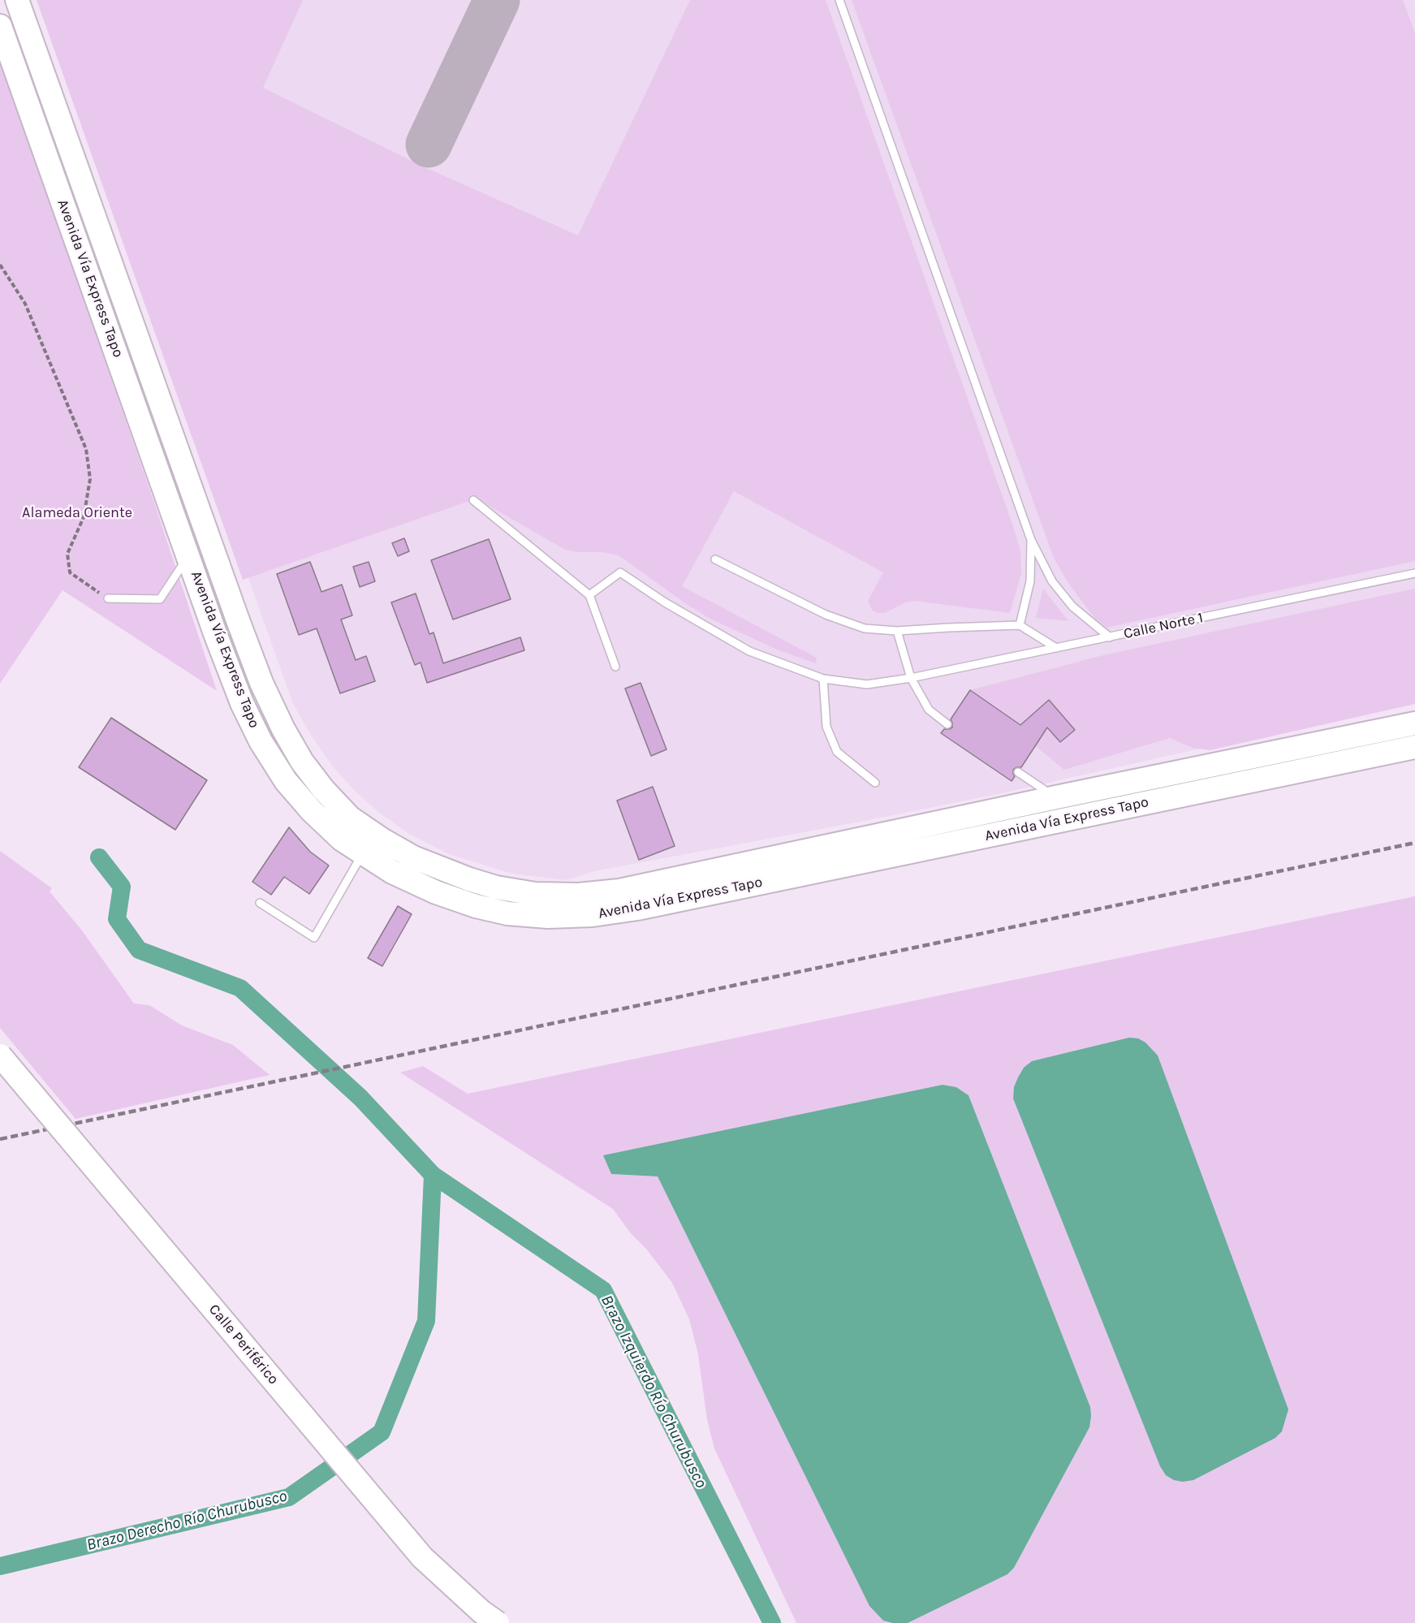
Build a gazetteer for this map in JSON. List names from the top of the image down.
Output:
{
  "streets": {
    "main road": ["Avenida Vía Express Tapo", "Calle Periférico"],
    "lane": ["Calle Norte 1"]
  },
  "water": ["Brazo Izquierdo Río Churubusco", "Brazo Derecho Río Churubusco"],
  "parks": ["Alameda Oriente"]
}
